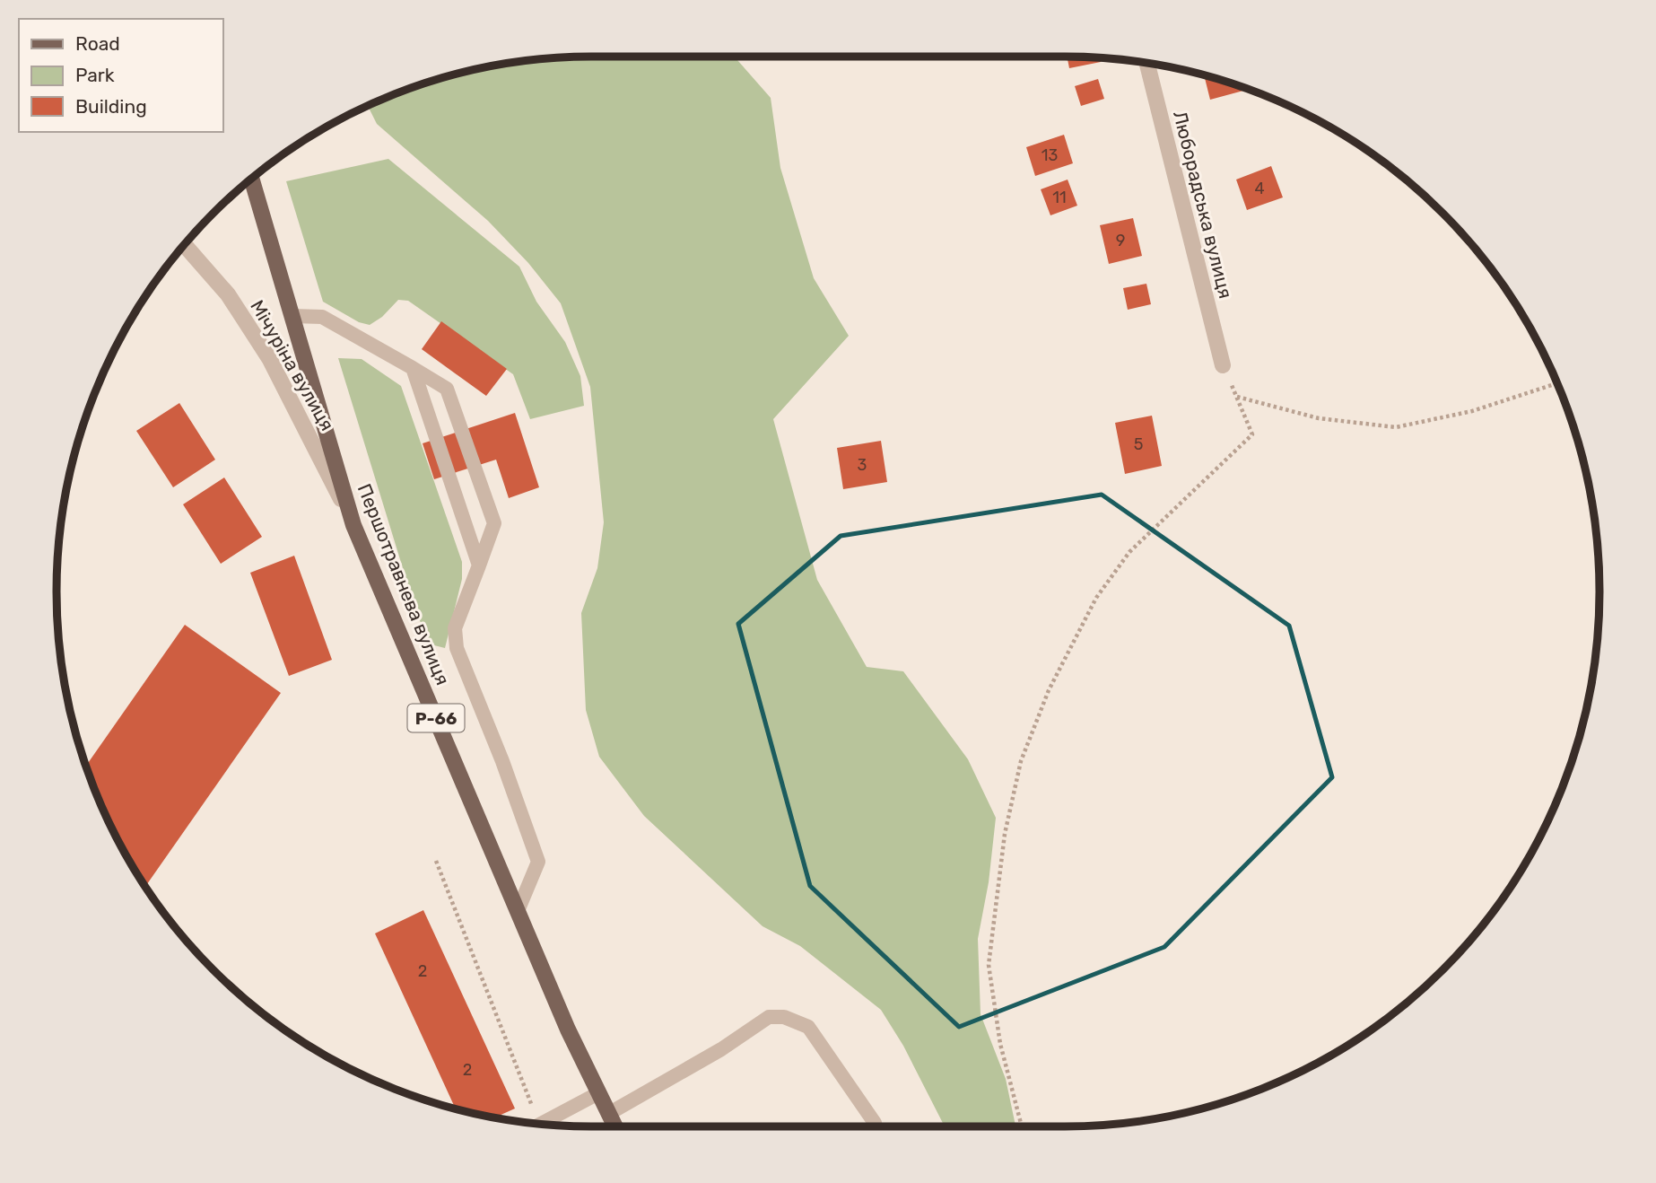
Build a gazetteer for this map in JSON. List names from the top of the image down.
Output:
{
  "streets": {
    "main road": ["Першотравнева вулиця", "Р-66"],
    "street": ["Люборадська вулиця", "Мічуріна вулиця"]
  },
  "crossings": [
    ["Мічуріна вулиця", "Першотравнева вулиця"]
  ],
  "house_numbers": [
    "13",
    "4",
    "11",
    "9",
    "5",
    "3",
    "2",
    "2"
  ],
  "legend": ["Road", "Park", "Building"]
}
